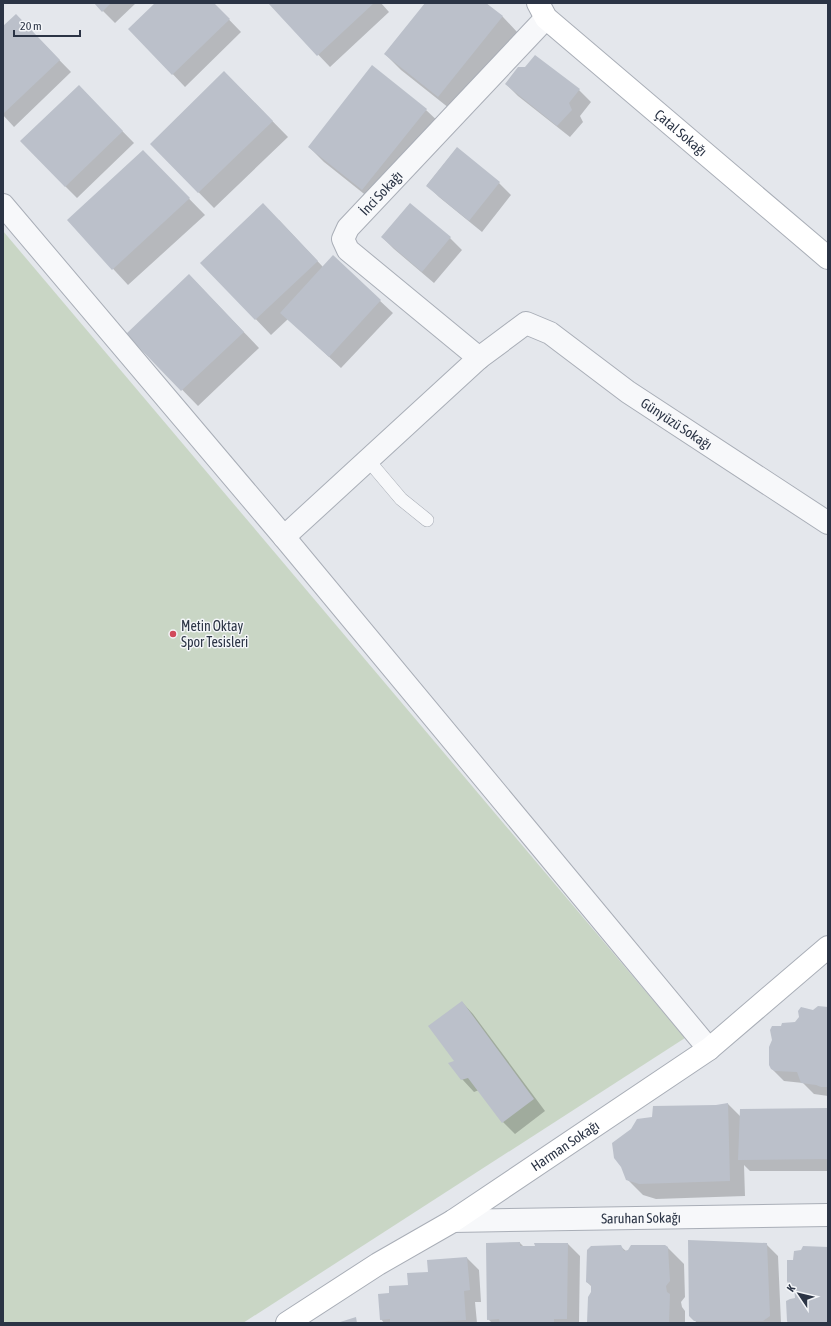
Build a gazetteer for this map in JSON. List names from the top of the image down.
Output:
{
  "streets": {
    "main road": ["Çatal Sokağı", "Harman Sokağı"],
    "street": ["İnci Sokağı", "Günyüzü Sokağı", "Saruhan Sokağı"]
  },
  "crossings": [
    ["Çatal Sokağı", "İnci Sokağı"],
    ["İnci Sokağı", "Günyüzü Sokağı"],
    ["Harman Sokağı", "Saruhan Sokağı"]
  ],
  "places": ["Metin Oktay Spor Tesisleri"],
  "scale_bar": "20 m",
  "north": "top left"
}
